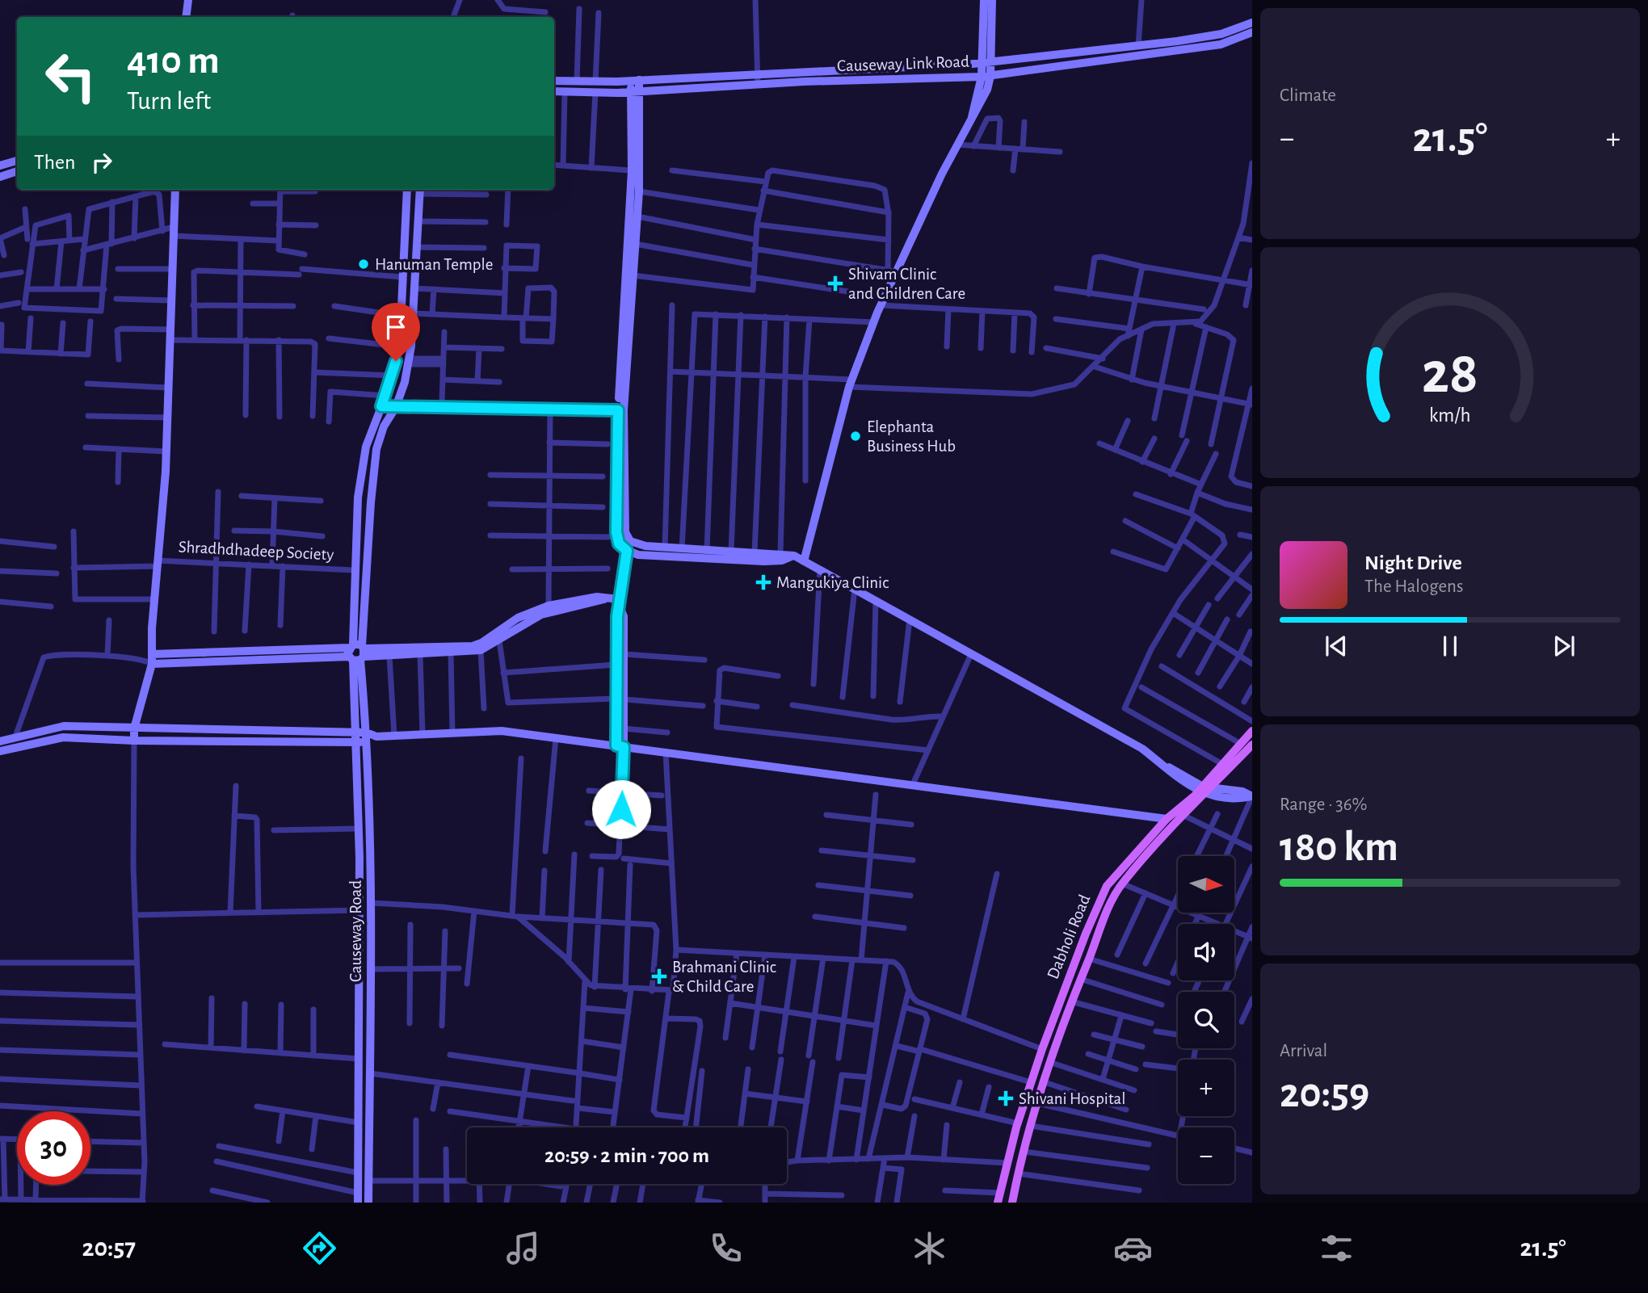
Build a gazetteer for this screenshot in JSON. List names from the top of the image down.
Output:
{
  "streets": {
    "main road": ["Dabholi Road"],
    "street": ["Causeway Link Road", "Shradhdhadeep Society", "Causeway Road"]
  },
  "crossings": [
    ["Shradhdhadeep Society", "Causeway Road"]
  ],
  "places": {
    "other": ["Hanuman Temple", "Elephanta Business Hub"],
    "health": [
      "Shivam Clinic and Children Care",
      "Mangukiya Clinic",
      "Brahmani Clinic & Child Care",
      "Shivani Hospital"
    ]
  },
  "north": "right",
  "page": {
    "tile": [
      "Climate",
      ["Range · 36%", "180 km"],
      ["Arrival", "20:59"]
    ],
    "turn": ["410 m", "Turn left"],
    "heat": ["−", "21.5°", "+"],
    "then": "Then",
    "song": ["Night Drive", "The Halogens"],
    "map_buttons": ["+", "−"],
    "limit": "30",
    "trip": "20:59 · 2 min · 700 m",
    "tabs": ["20:57", "21.5°"],
    "gauge": ["28", "km/h"]
  }
}
